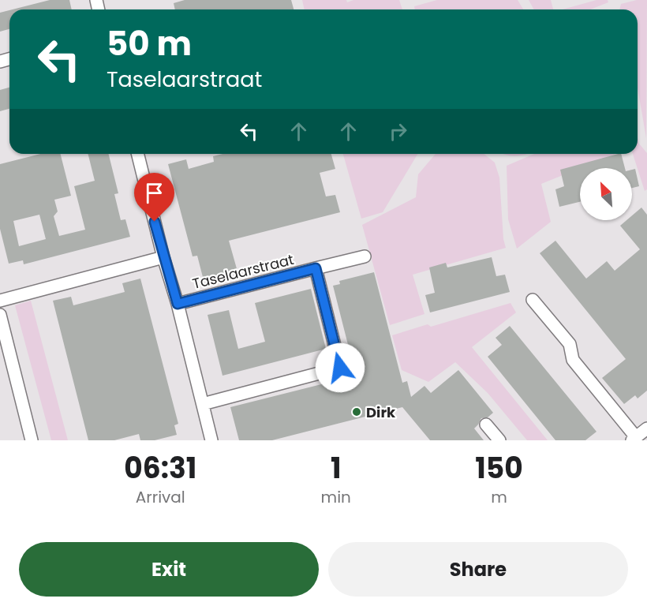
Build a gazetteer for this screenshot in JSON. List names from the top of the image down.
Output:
{
  "streets": {
    "street": ["Taselaarstraat"]
  },
  "places": ["Dirk"],
  "north": "top left",
  "page": {
    "turn": ["50 m", "Taselaarstraat"],
    "eta": [
      "06:31",
      "Arrival",
      "1",
      "min",
      "150",
      "m"
    ],
    "buttons": ["Exit", "Share"]
  }
}
